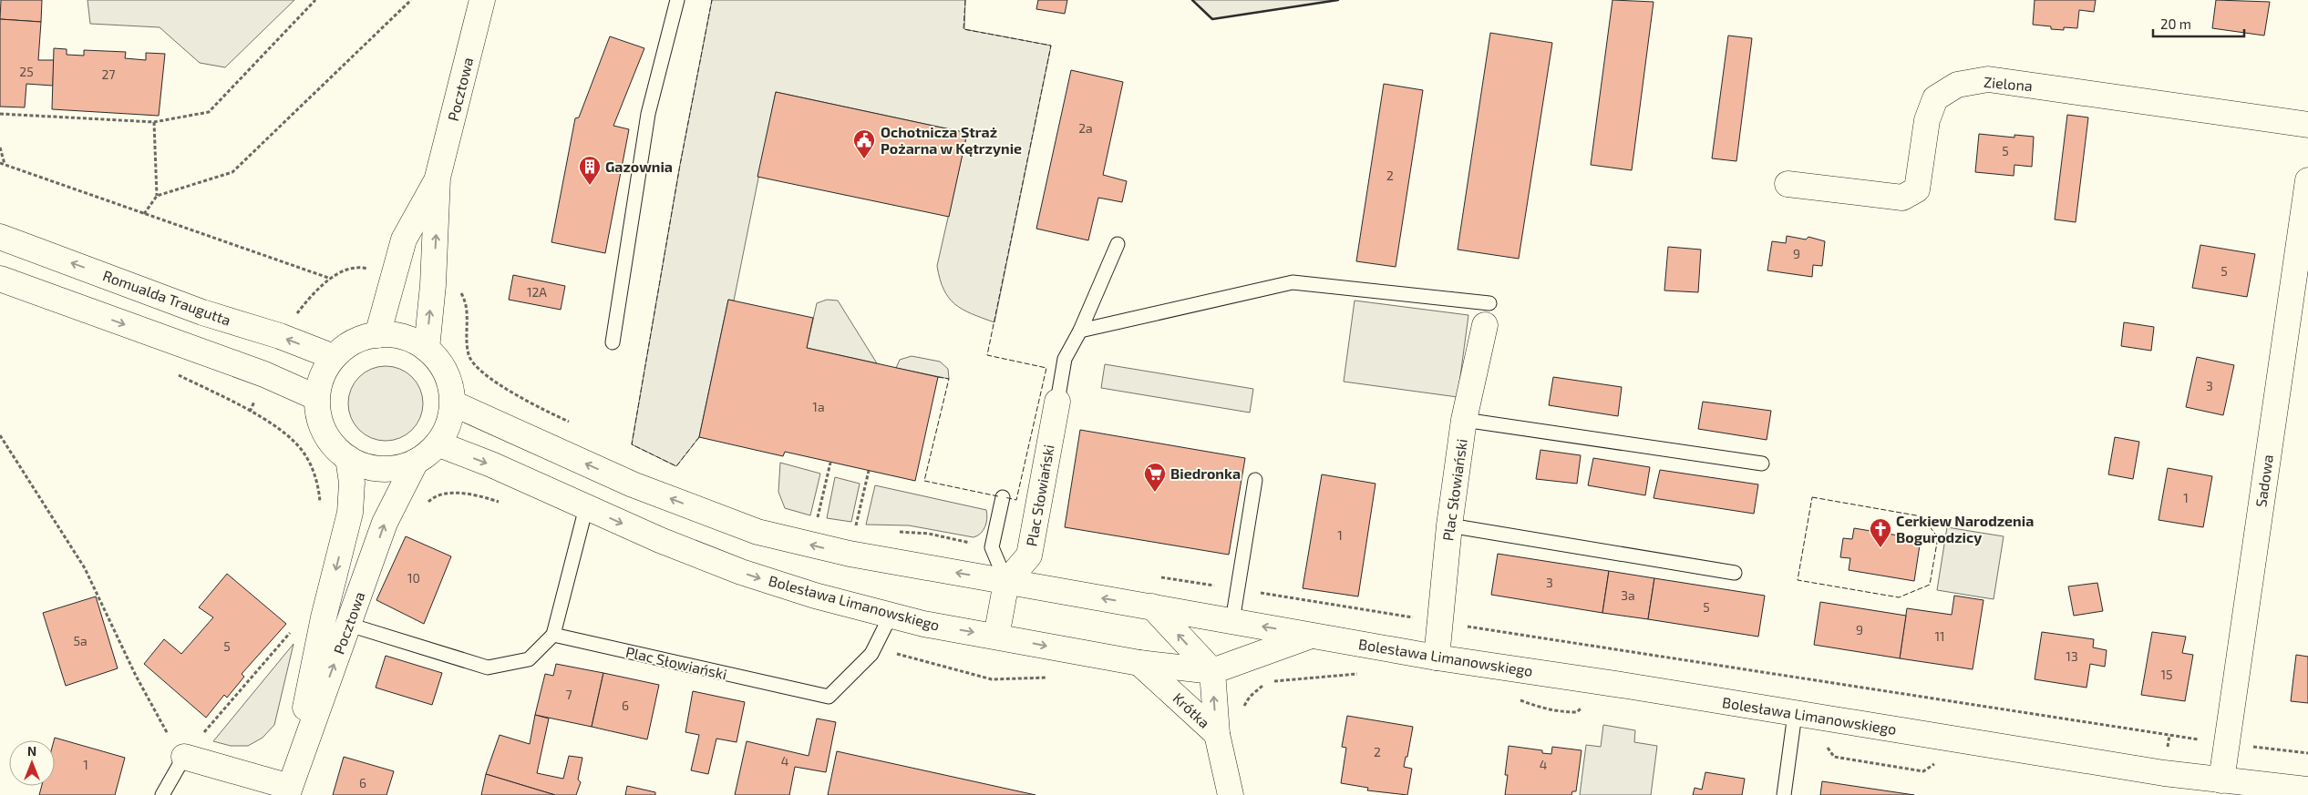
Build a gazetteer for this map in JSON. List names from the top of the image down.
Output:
{
  "streets": {
    "street": [
      "Zielona",
      "Pocztowa",
      "Romualda Traugutta",
      "Sadowa",
      "Plac Słowiański",
      "Bolesława Limanowskiego",
      "Krótka"
    ]
  },
  "crossings": [
    ["Pocztowa", "Romualda Traugutta"],
    ["Pocztowa", "Bolesława Limanowskiego"],
    ["Romualda Traugutta", "Bolesława Limanowskiego"],
    ["Sadowa", "Bolesława Limanowskiego"],
    ["Plac Słowiański", "Bolesława Limanowskiego"],
    ["Bolesława Limanowskiego", "Krótka"]
  ],
  "places": {
    "public building": ["Ochotnicza Straż Pożarna w Kętrzynie"],
    "building": ["Gazownia"],
    "supermarket": ["Biedronka"],
    "church": ["Cerkiew Narodzenia Bogurodzicy"]
  },
  "house_numbers": [
    "25",
    "27",
    "2a",
    "5",
    "2",
    "9",
    "5",
    "12A",
    "3",
    "1a",
    "1",
    "1",
    "10",
    "3",
    "3a",
    "5",
    "9",
    "11",
    "5a",
    "5",
    "13",
    "15",
    "7",
    "6",
    "2",
    "4",
    "1",
    "4",
    "6"
  ],
  "scale_bar": "20 m",
  "north": "top"
}
